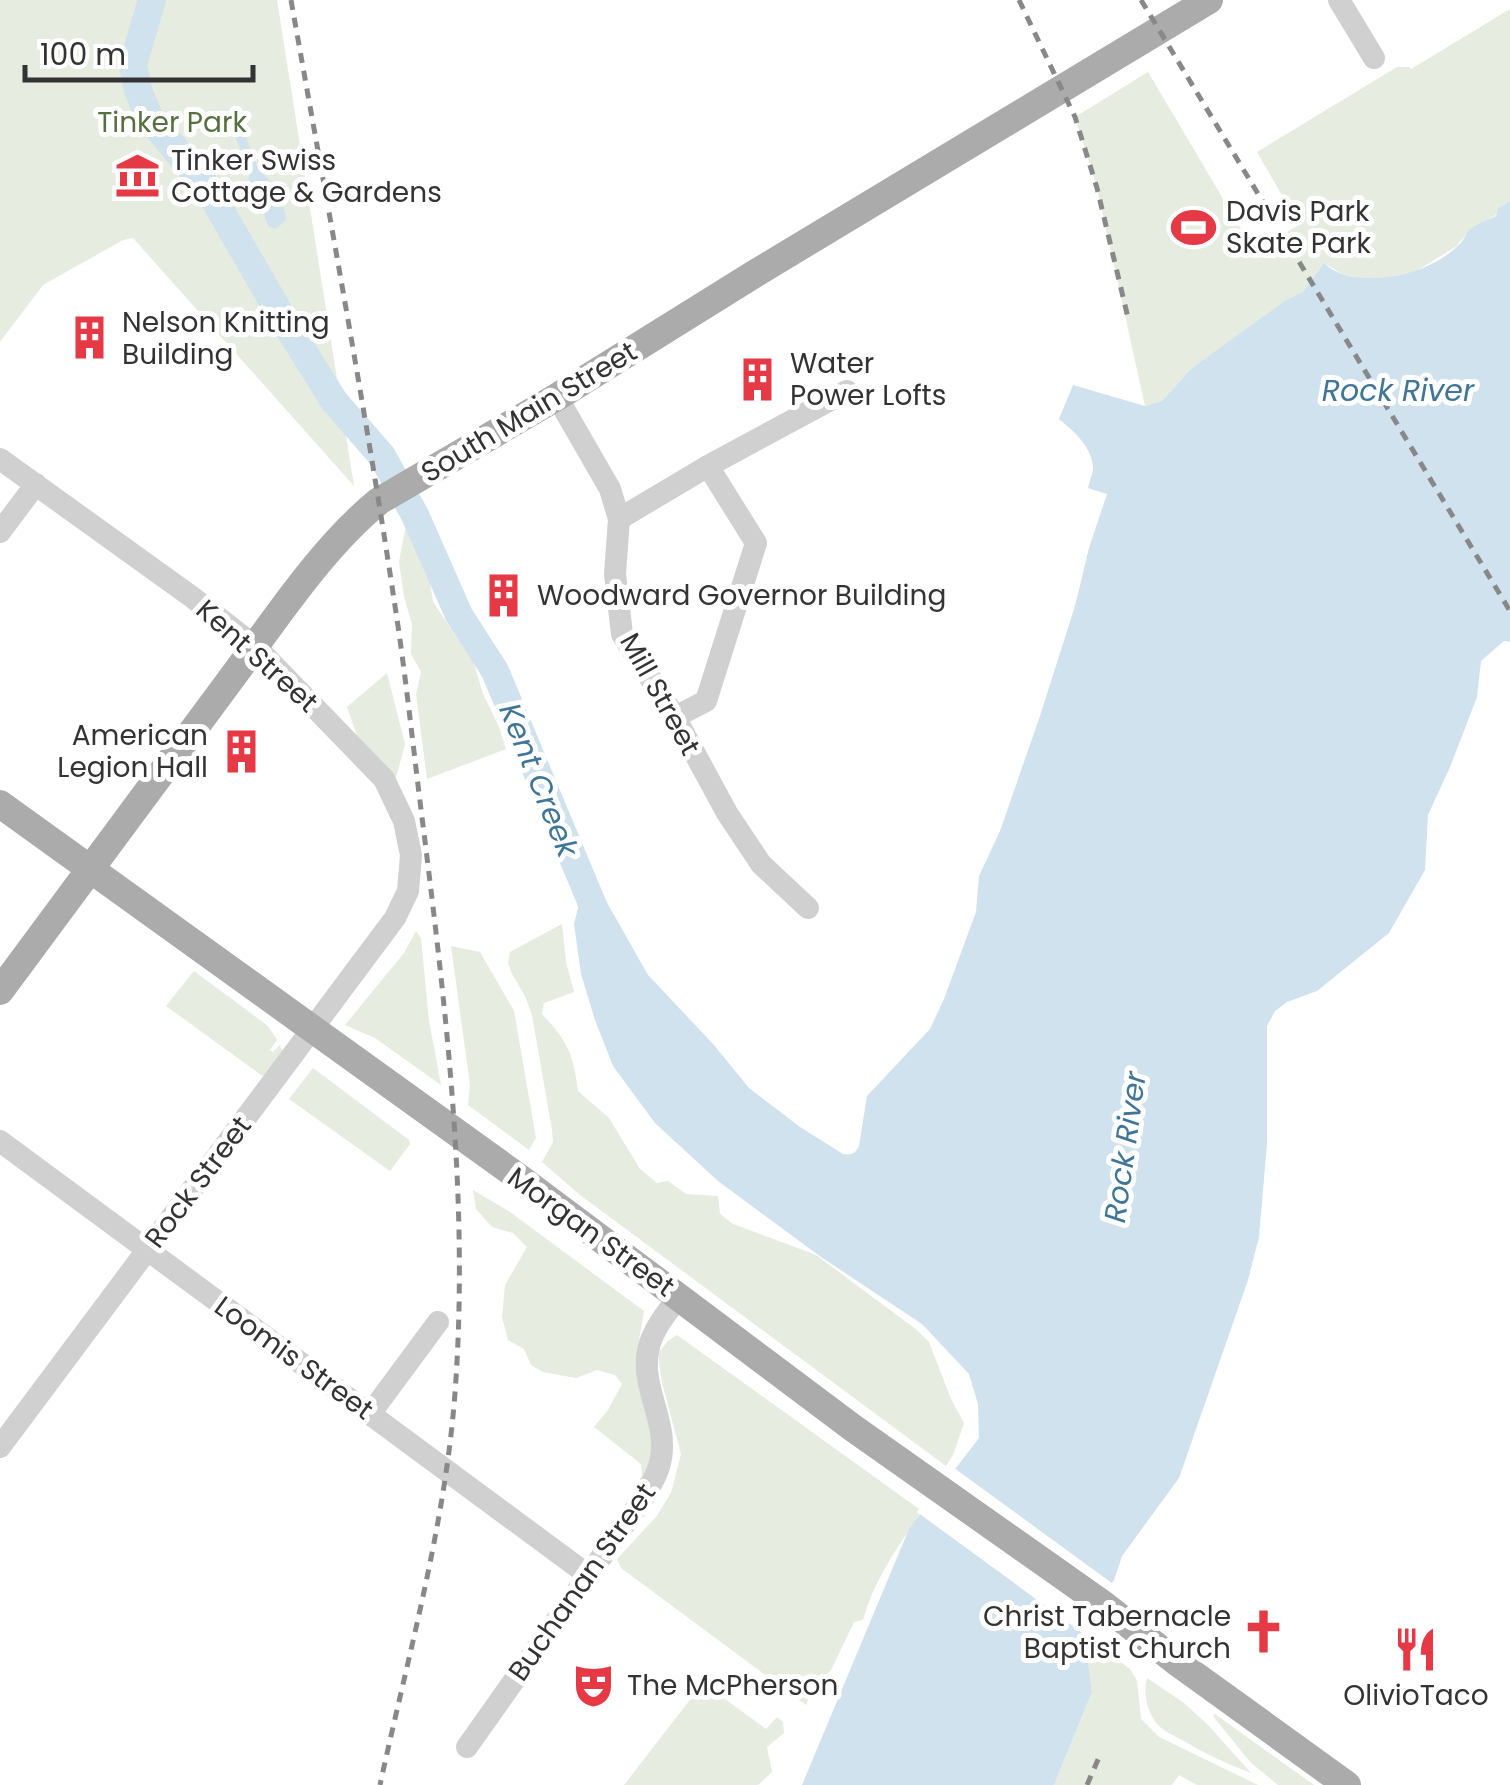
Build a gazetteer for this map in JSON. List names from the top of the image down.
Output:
{
  "streets": {
    "main road": ["South Main Street", "Morgan Street"],
    "street": [
      "Kent Street",
      "Mill Street",
      "Rock Street",
      "Loomis Street",
      "Buchanan Street"
    ]
  },
  "crossings": [
    ["South Main Street", "Kent Street"],
    ["South Main Street", "Mill Street"],
    ["South Main Street", "Morgan Street"],
    ["Kent Street", "Rock Street"],
    ["Rock Street", "Morgan Street"],
    ["Rock Street", "Loomis Street"],
    ["Morgan Street", "Buchanan Street"],
    ["Loomis Street", "Buchanan Street"]
  ],
  "water": ["Rock River", "Kent Creek"],
  "parks": ["Tinker Park"],
  "places": {
    "museum": ["Tinker Swiss Cottage & Gardens"],
    "sports": ["Davis Park Skate Park"],
    "building": [
      "Nelson Knitting Building",
      "Water Power Lofts",
      "Woodward Governor Building",
      "American Legion Hall"
    ],
    "church": ["Christ Tabernacle Baptist Church"],
    "restaurant": ["OlivioTaco"],
    "theatre": ["The McPherson"]
  },
  "scale_bar": "100 m"
}
